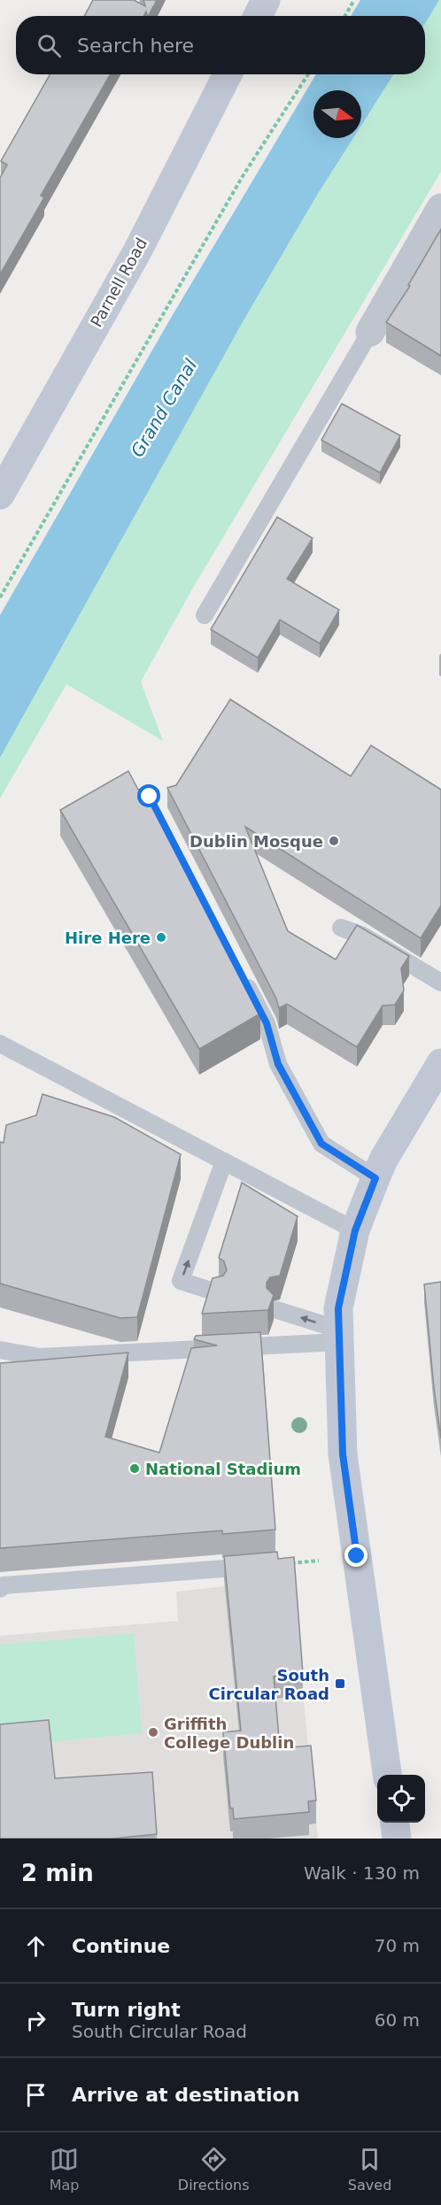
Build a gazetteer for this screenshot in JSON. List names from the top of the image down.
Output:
{
  "streets": {
    "main road": ["Parnell Road"]
  },
  "water": ["Grand Canal"],
  "places": {
    "other": [
      "Dublin Mosque",
      "Hire Here",
      "National Stadium",
      "Griffith College Dublin"
    ],
    "transit": ["South Circular Road"]
  },
  "north": "right",
  "page": {
    "search": "Search here",
    "heading": ["2 min", "Walk · 130 m"],
    "list": [
      ["Continue", "70 m"],
      ["Turn right", "South Circular Road", "60 m"],
      "Arrive at destination"
    ],
    "nav": ["Map", "Directions", "Saved"]
  }
}
